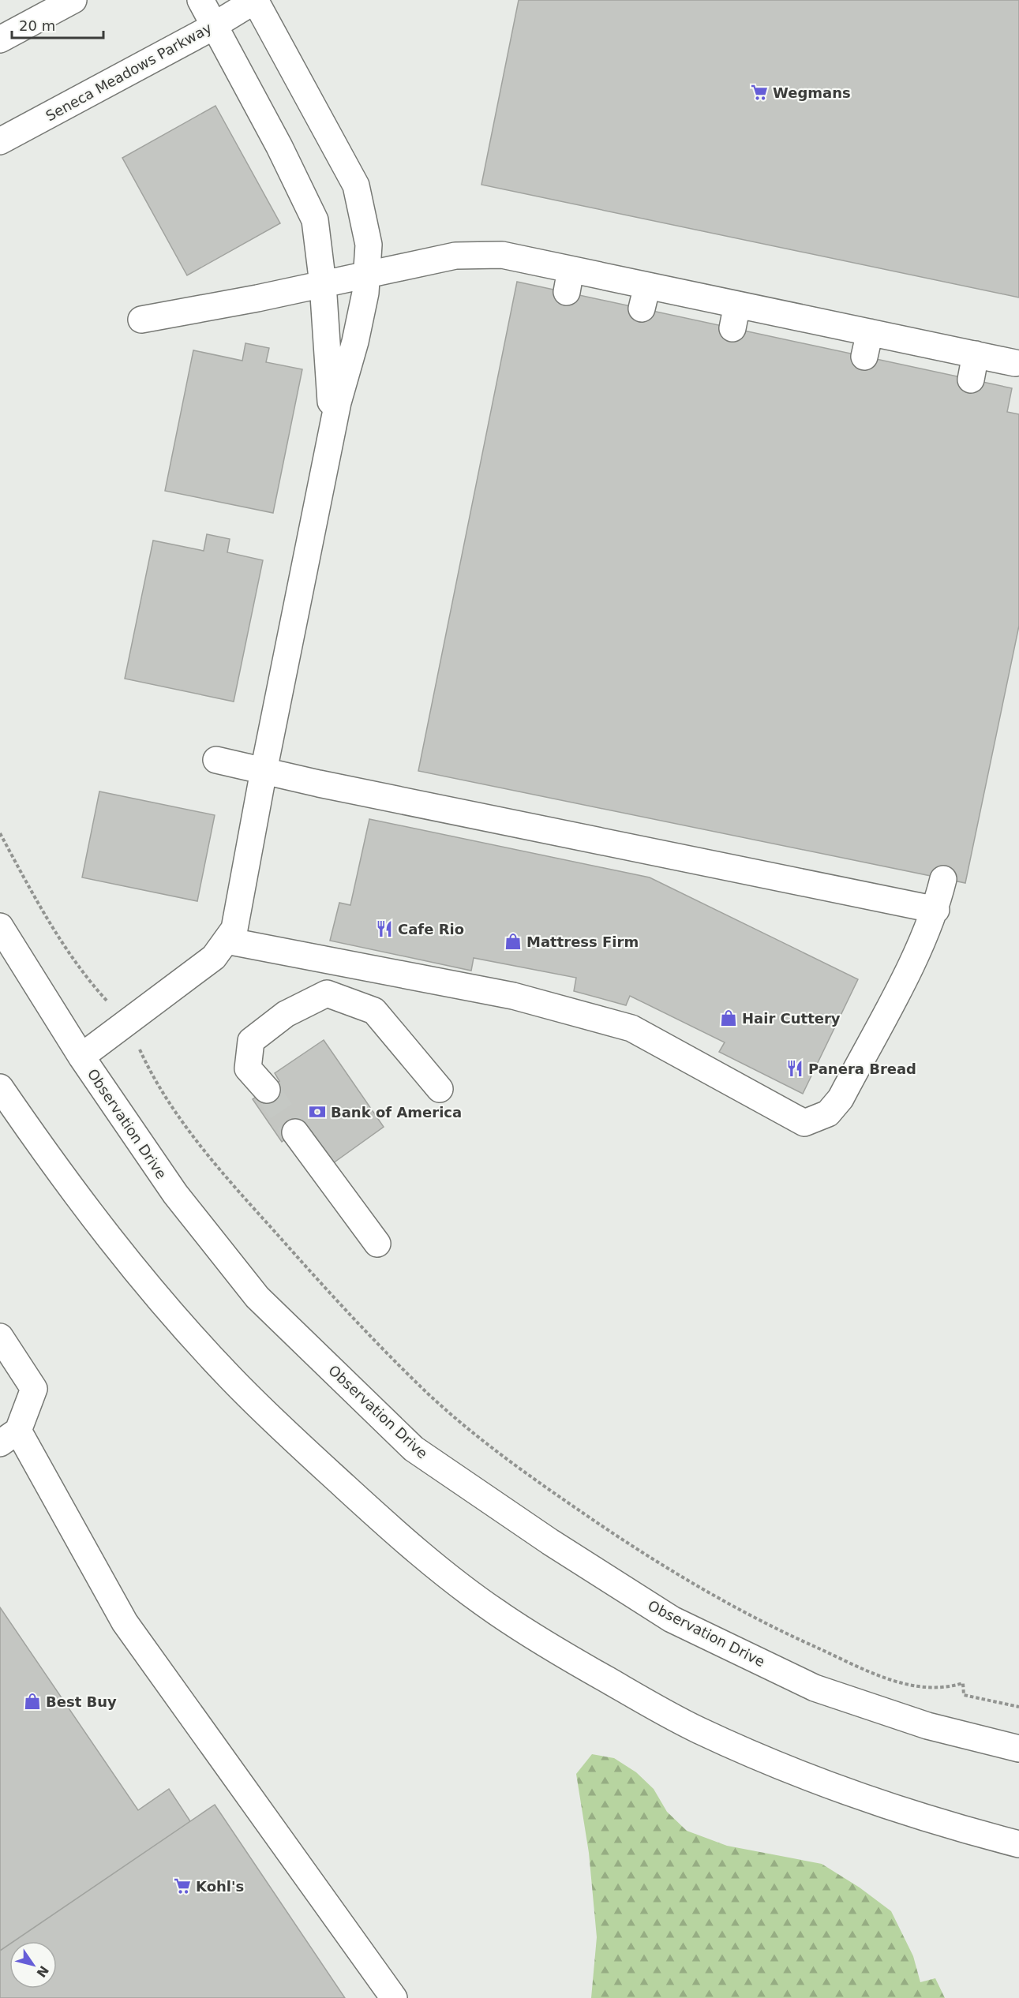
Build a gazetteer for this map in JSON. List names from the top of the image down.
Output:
{
  "streets": {
    "street": ["Seneca Meadows Parkway", "Observation Drive"]
  },
  "places": {
    "supermarket": ["Wegmans", "Kohl's"],
    "restaurant": ["Cafe Rio", "Panera Bread"],
    "shop": ["Mattress Firm", "Hair Cuttery", "Best Buy"],
    "bank": ["Bank of America"]
  },
  "scale_bar": "20 m",
  "north": "bottom right"
}
